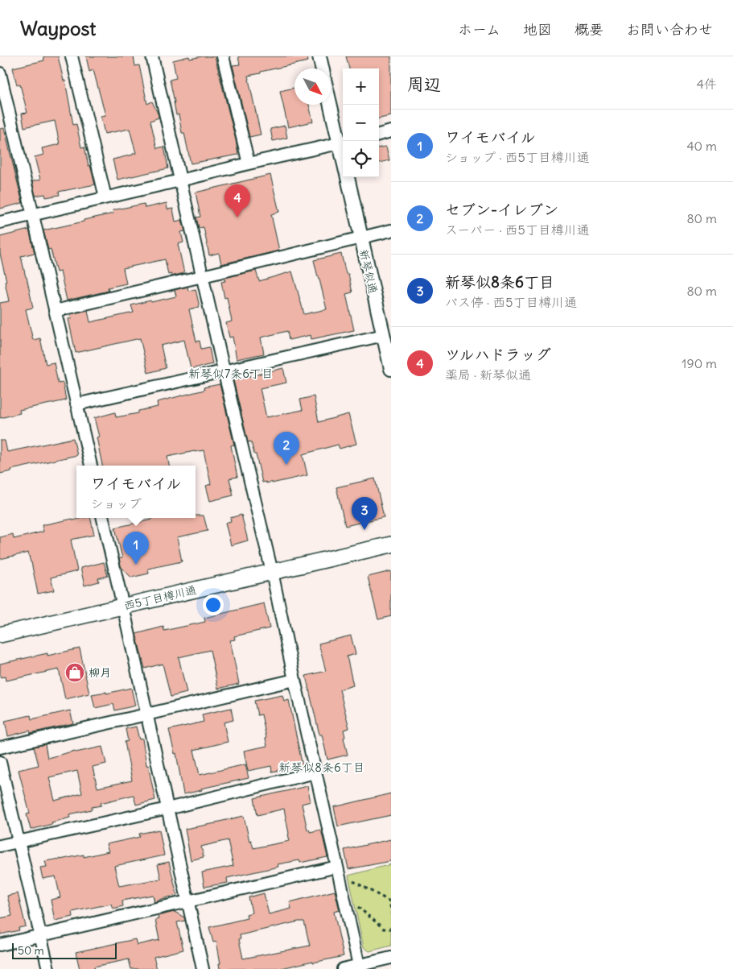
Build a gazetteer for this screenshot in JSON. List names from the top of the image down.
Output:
{
  "streets": {
    "main road": ["西5丁目樽川通"],
    "street": ["新琴似通"]
  },
  "districts": ["新琴似7条6丁目", "新琴似8条6丁目"],
  "places": {
    "shop": ["柳月"]
  },
  "scale_bar": "50 m",
  "north": "bottom right",
  "page": {
    "header": "Waypost",
    "nav": [
      "ホーム",
      "地図",
      "概要",
      "お問い合わせ"
    ],
    "heading": ["周辺", "4件"],
    "map_buttons": ["+", "−"],
    "list": [
      {
        "mark": "1",
        "name": "ワイモバイル",
        "note": "ショップ · 西5丁目樽川通",
        "value": "40 m"
      },
      {
        "mark": "2",
        "name": "セブン-イレブン",
        "note": "スーパー · 西5丁目樽川通",
        "value": "80 m"
      },
      {
        "mark": "3",
        "name": "新琴似8条6丁目",
        "note": "バス停 · 西5丁目樽川通",
        "value": "80 m"
      },
      {
        "mark": "4",
        "name": "ツルハドラッグ",
        "note": "薬局 · 新琴似通",
        "value": "190 m"
      }
    ],
    "pins": [
      "4",
      "2",
      "3",
      "1"
    ],
    "popup": ["ワイモバイル", "ショップ"],
    "scale": "50 m"
  }
}
